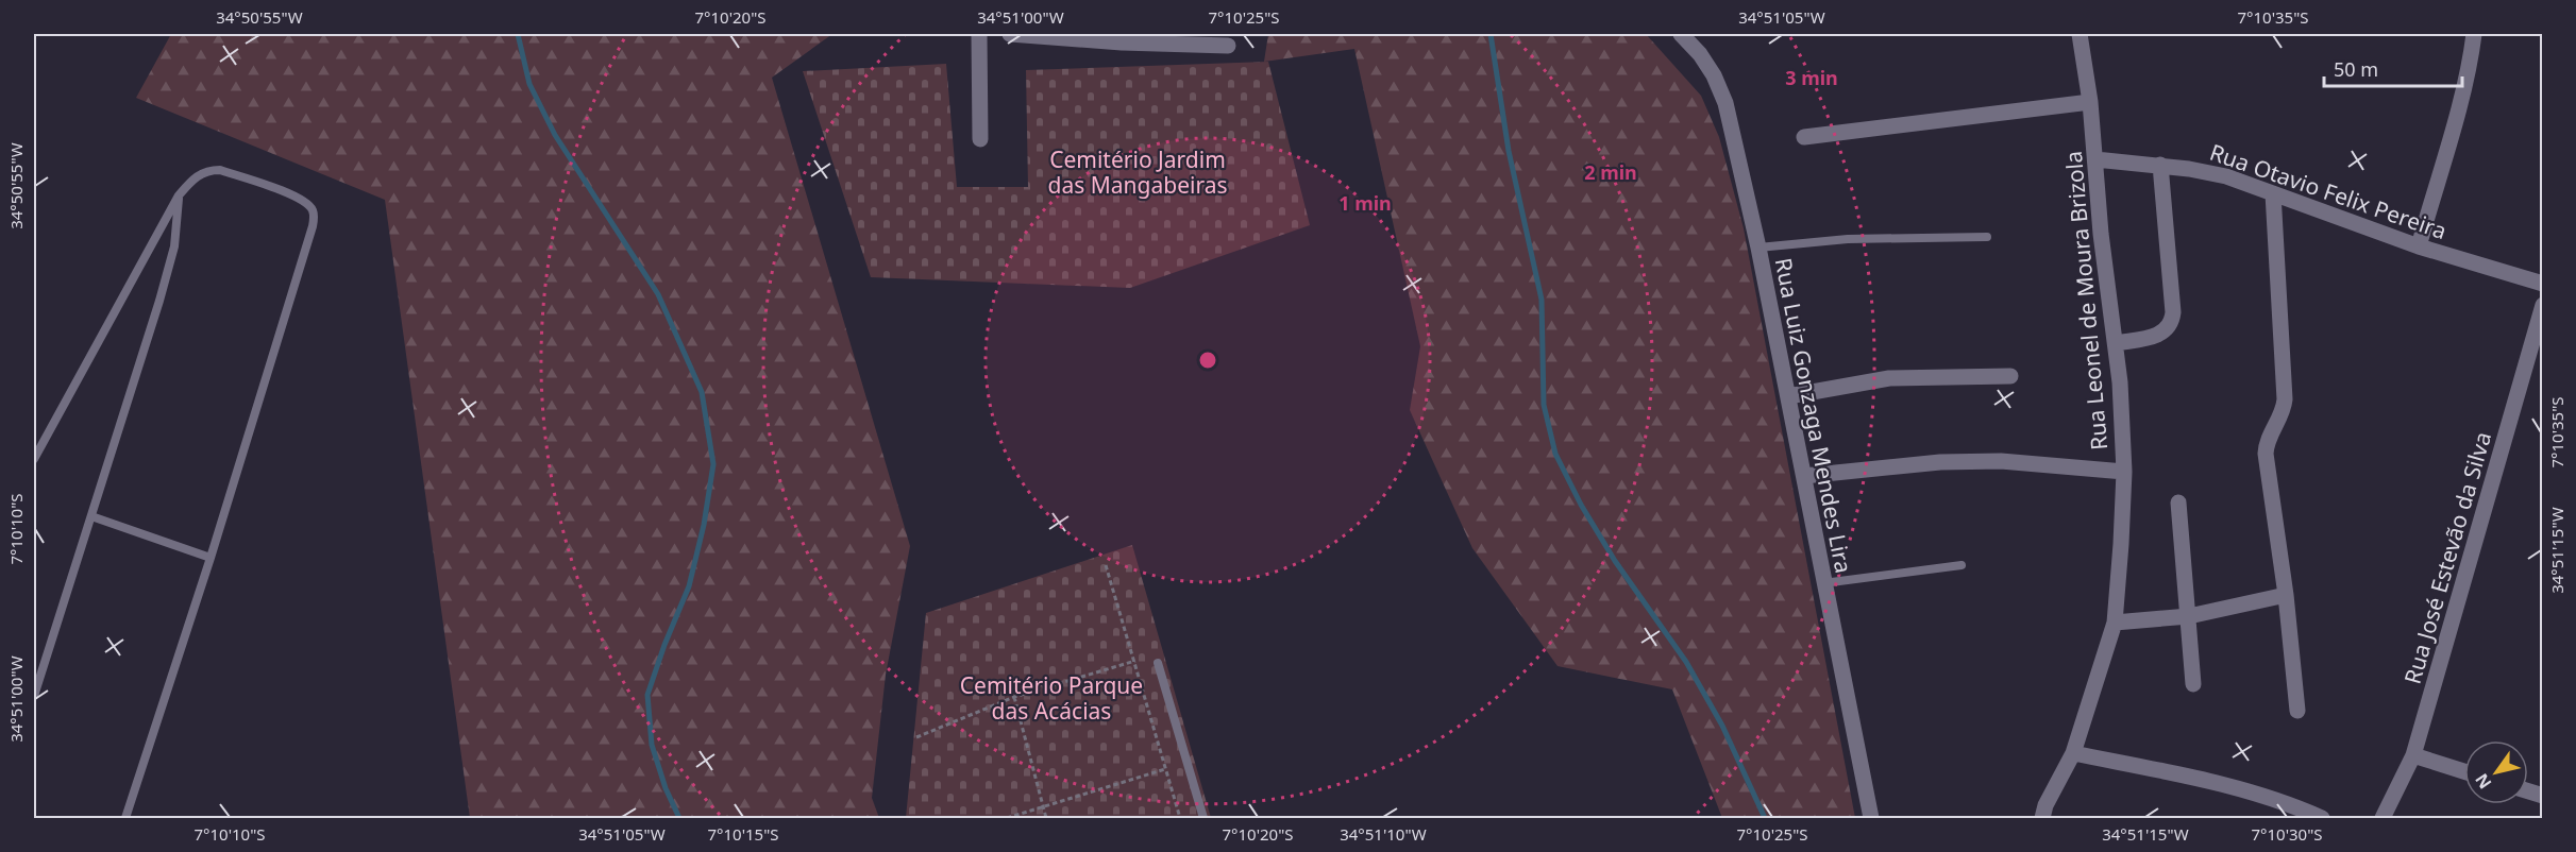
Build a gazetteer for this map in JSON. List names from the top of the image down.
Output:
{
  "streets": {
    "street": [
      "Rua Otavio Felix Pereira",
      "Rua Leonel de Moura Brizola",
      "Rua Luiz Gonzaga Mendes Lira",
      "Rua José Estevão da Silva"
    ]
  },
  "crossings": [
    ["Rua Otavio Felix Pereira", "Rua Leonel de Moura Brizola"]
  ],
  "parks": ["Cemitério Jardim das Mangabeiras", "Cemitério Parque das Acácias"],
  "scale_bar": "50 m",
  "north": "bottom left",
  "coordinates": [
    "34°50'55\"W",
    "7°10'20\"S",
    "34°51'00\"W",
    "7°10'25\"S",
    "34°51'05\"W",
    "7°10'35\"S",
    "7°10'10\"S",
    "34°51'15\"W",
    "7°10'15\"S",
    "34°51'10\"W",
    "7°10'30\"S"
  ],
  "rings": ["3 min", "2 min", "1 min"]
}
